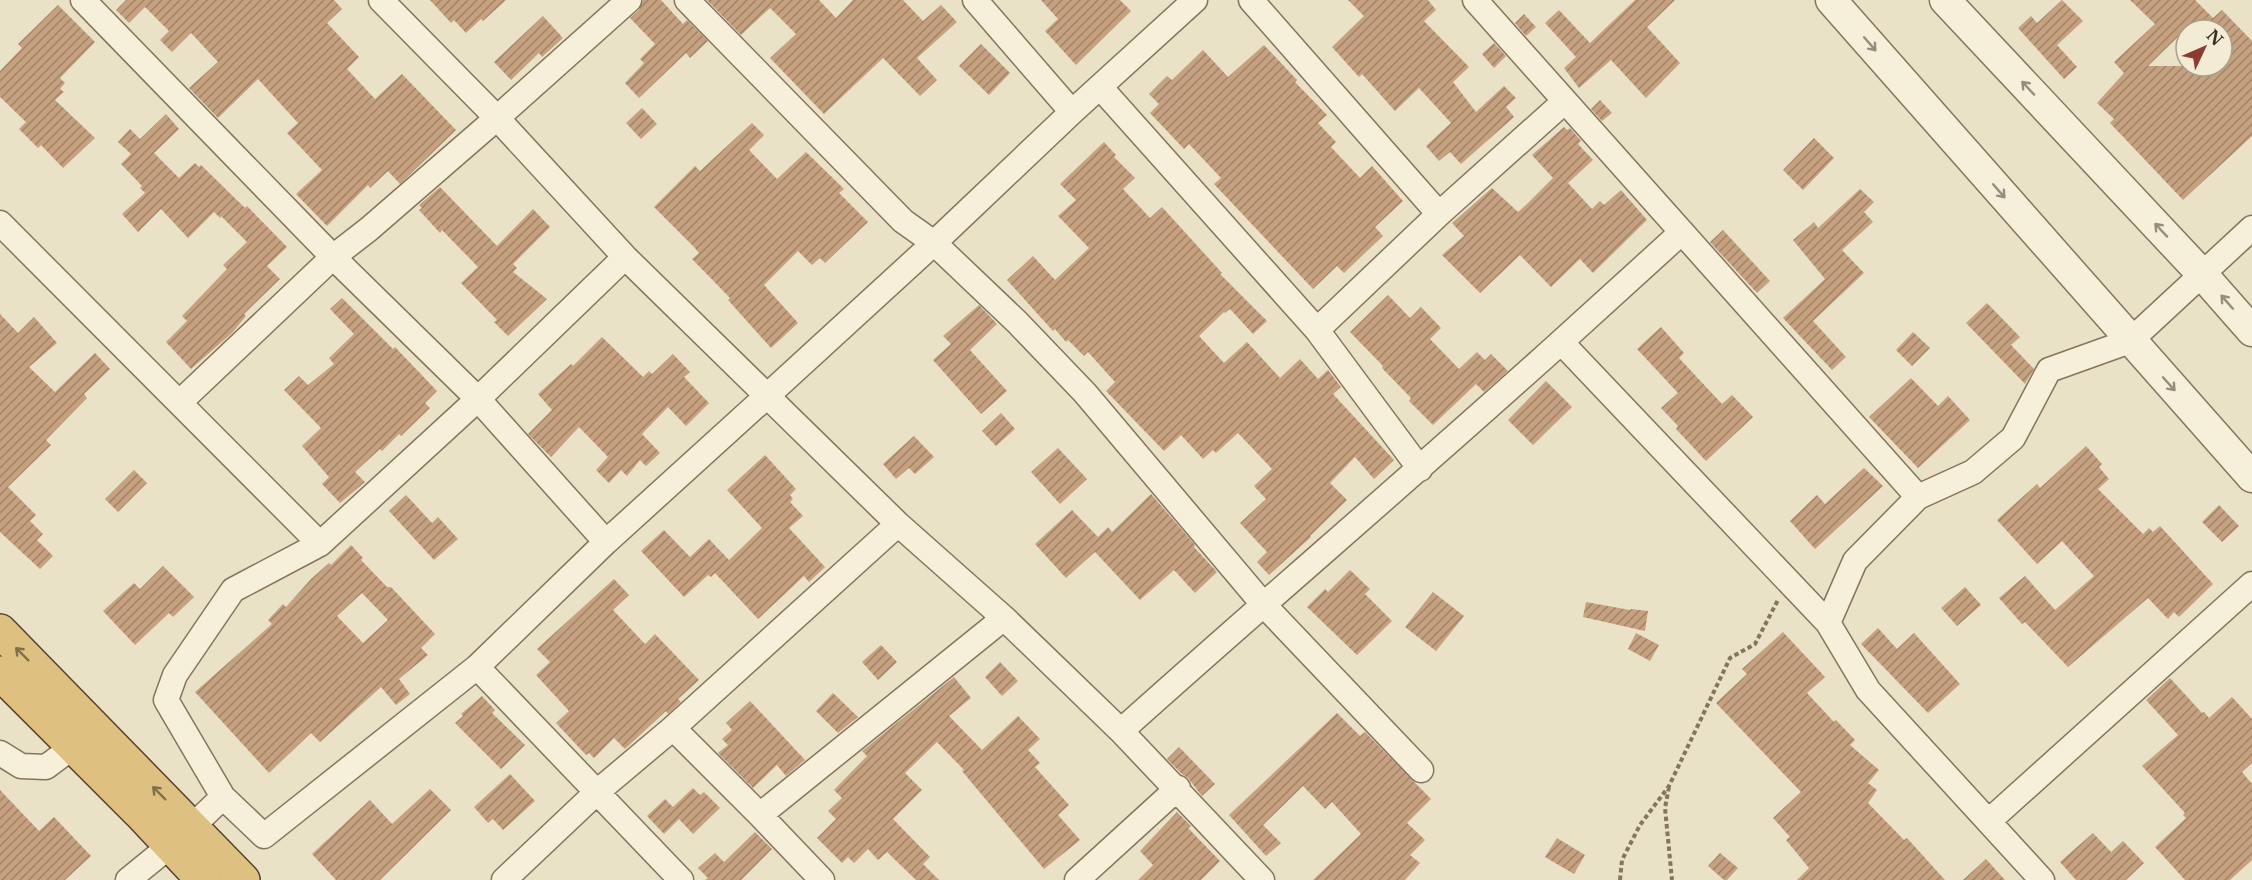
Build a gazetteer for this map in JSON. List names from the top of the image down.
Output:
{
  "north": "top right"
}
